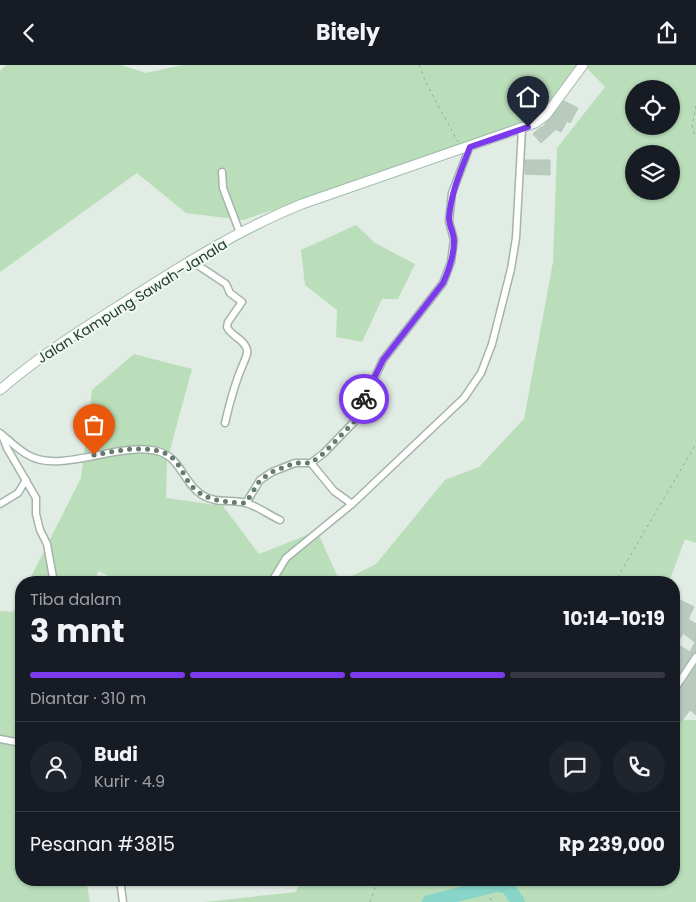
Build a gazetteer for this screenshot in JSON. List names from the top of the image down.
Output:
{
  "streets": {
    "main road": ["Jalan Kampung Sawah–Janala"]
  },
  "page": {
    "header": "Bitely",
    "heading": ["3 mnt", "Tiba dalam", "10:14–10:19"],
    "panel": [
      "Budi",
      "Kurir · 4.9",
      "Pesanan #3815",
      "Rp 239,000"
    ],
    "bar": "Diantar · 310 m"
  }
}
